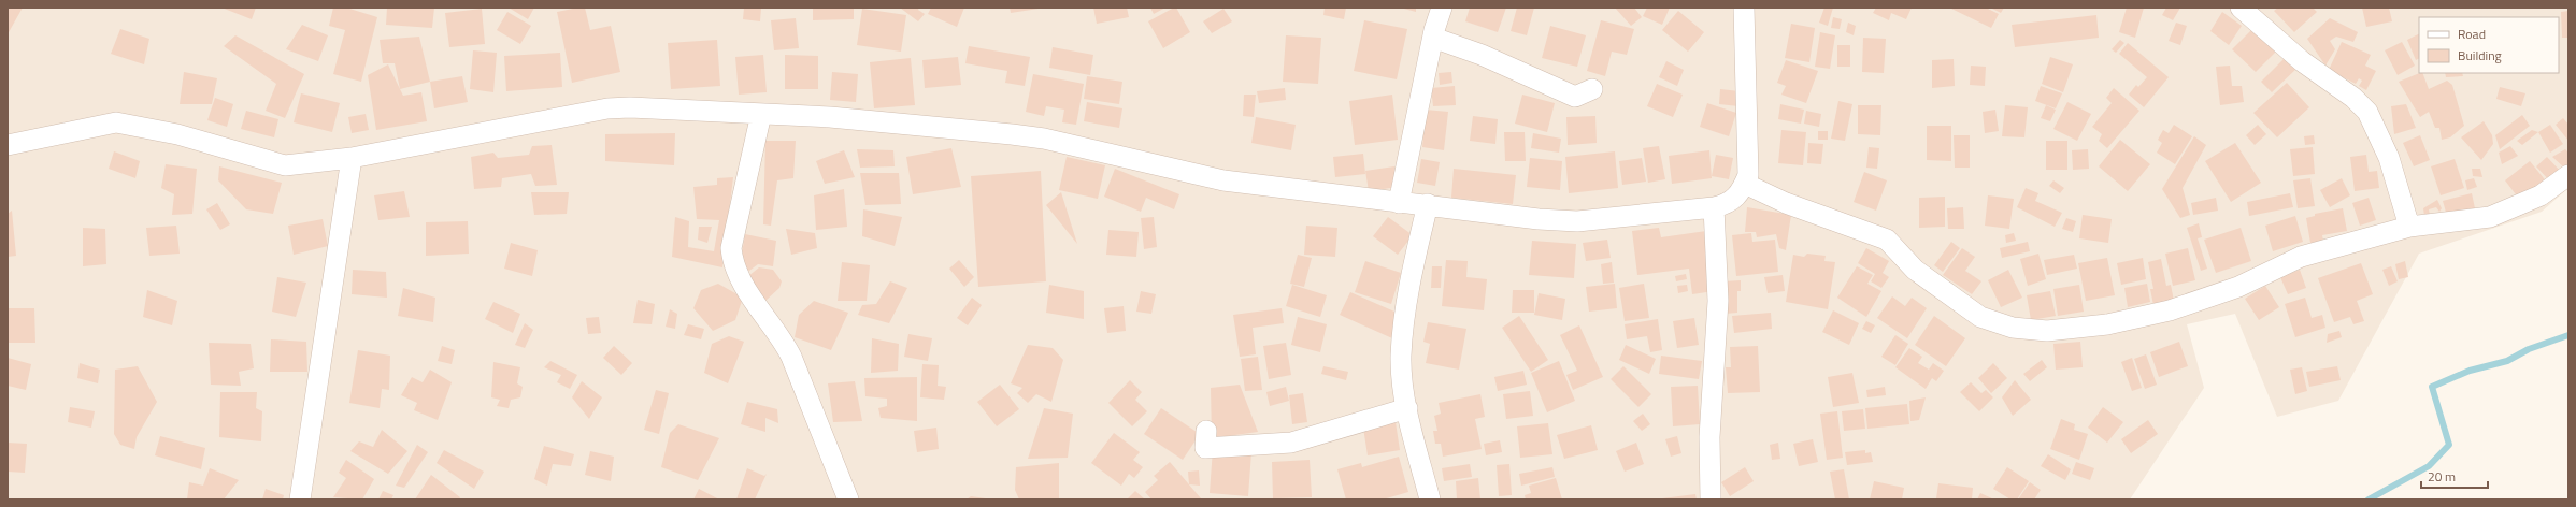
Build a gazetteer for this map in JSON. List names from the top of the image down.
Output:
{
  "legend": ["Road", "Building"],
  "scale_bar": "20 m"
}
